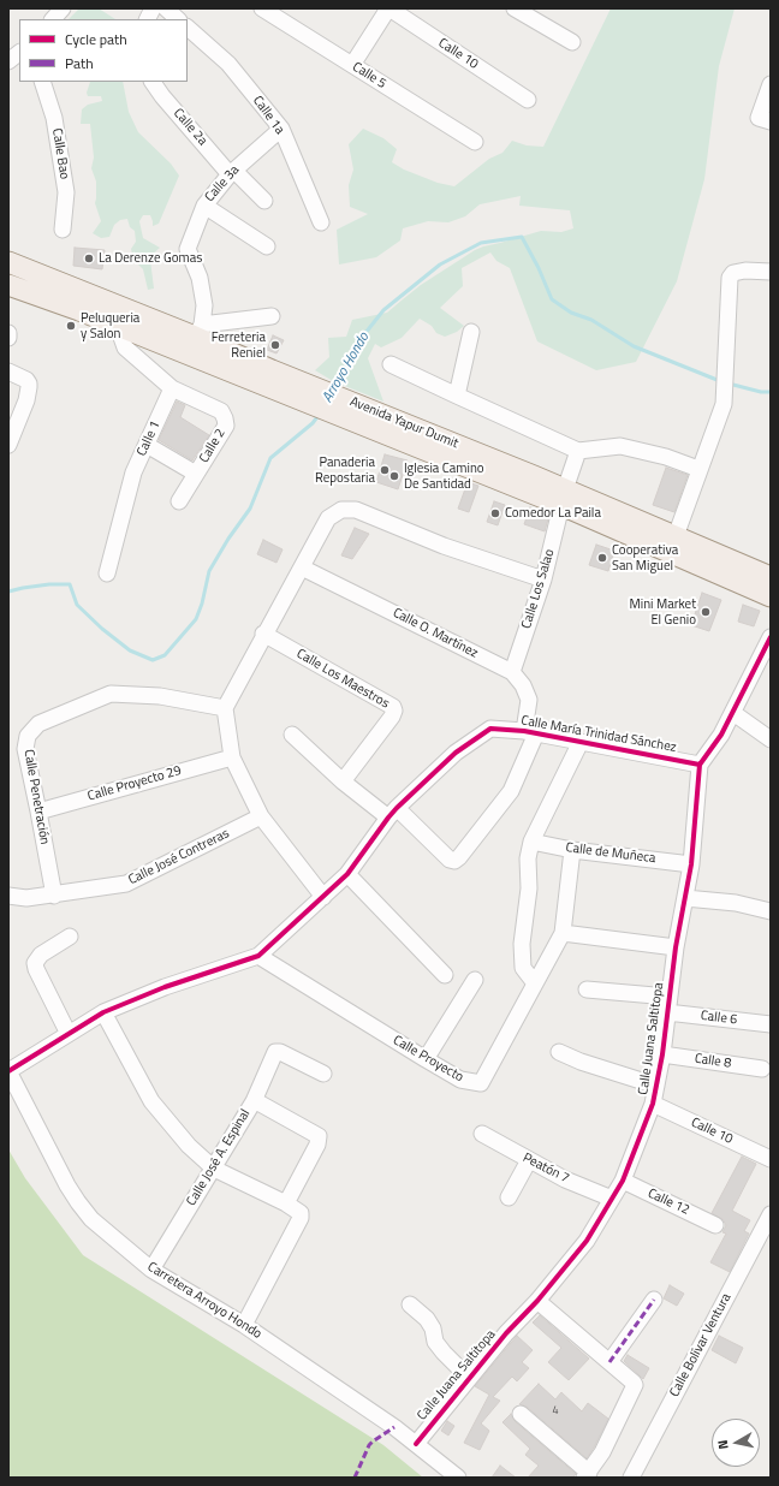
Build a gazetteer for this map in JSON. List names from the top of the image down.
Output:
{
  "streets": {
    "main road": ["Avenida Yapur Dumit"],
    "street": [
      "Calle 10",
      "Calle 5",
      "Calle 1a",
      "Calle 2a",
      "Calle Bao",
      "Calle 3a",
      "Calle 1",
      "Calle 2",
      "Calle Los Salao",
      "Calle O. Martínez",
      "Calle Los Maestros",
      "Calle María Trinidad Sánchez",
      "Calle Proyecto 29",
      "Calle Penetración",
      "Calle de Muñeca",
      "Calle José Contreras",
      "Calle 6",
      "Calle Juana Saltitopa",
      "Calle Proyecto",
      "Calle 8",
      "Calle José A. Espinal",
      "Peatón 7",
      "Calle 12",
      "Carretera Arroyo Hondo",
      "Calle Bolívar Ventura"
    ]
  },
  "crossings": [
    ["Calle 10", "Calle Juana Saltitopa"],
    ["Calle 1a", "Calle 3a"],
    ["Calle 2a", "Calle 3a"],
    ["Calle 3a", "Avenida Yapur Dumit"],
    ["Avenida Yapur Dumit", "Calle Los Salao"],
    ["Calle 1", "Calle 2"],
    ["Calle Los Salao", "Calle O. Martínez"],
    ["Calle O. Martínez", "Calle María Trinidad Sánchez"],
    ["Calle María Trinidad Sánchez", "Calle Juana Saltitopa"],
    ["Calle María Trinidad Sánchez", "Calle Proyecto"],
    ["Calle María Trinidad Sánchez", "Carretera Arroyo Hondo"],
    ["Calle Proyecto 29", "Calle Penetración"],
    ["Calle Penetración", "Calle José Contreras"],
    ["Calle de Muñeca", "Calle Juana Saltitopa"],
    ["Calle de Muñeca", "Calle Proyecto"],
    ["Calle 6", "Calle Juana Saltitopa"],
    ["Calle Juana Saltitopa", "Calle 8"],
    ["Calle Juana Saltitopa", "Peatón 7"],
    ["Calle Juana Saltitopa", "Calle 12"],
    ["Calle Juana Saltitopa", "Carretera Arroyo Hondo"],
    ["Calle José A. Espinal", "Carretera Arroyo Hondo"]
  ],
  "water": ["Arroyo Hondo"],
  "places": [
    "La Derenze Gomas",
    "Peluqueria y Salon",
    "Ferreteria Reniel",
    "Panaderia Repostaria",
    "Iglesia Camino De Santidad",
    "Comedor La Paila",
    "Cooperativa San Miguel",
    "Mini Market El Genio"
  ],
  "house_numbers": ["4"],
  "legend": ["Cycle path", "Path"],
  "north": "left"
}
